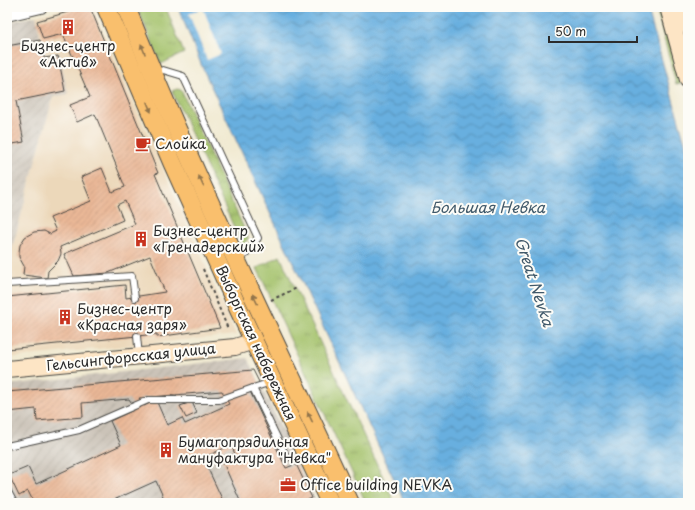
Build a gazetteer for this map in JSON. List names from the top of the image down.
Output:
{
  "streets": {
    "main road": ["Выборгская набережная"],
    "street": ["Гельсингфорсская улица"]
  },
  "crossings": [
    ["Выборгская набережная", "Гельсингфорсская улица"]
  ],
  "water": ["Большая Невка", "Great Nevka"],
  "places": {
    "building": [
      "Бизнес-центр «Актив»",
      "Бизнес-центр «Гренадерский»",
      "Бизнес-центр «Красная заря»",
      "Бумагопрядильная мануфактура \"Невка\""
    ],
    "cafe": ["Слойка"],
    "office": ["Office building NEVKA"]
  },
  "scale_bar": "50 m"
}
